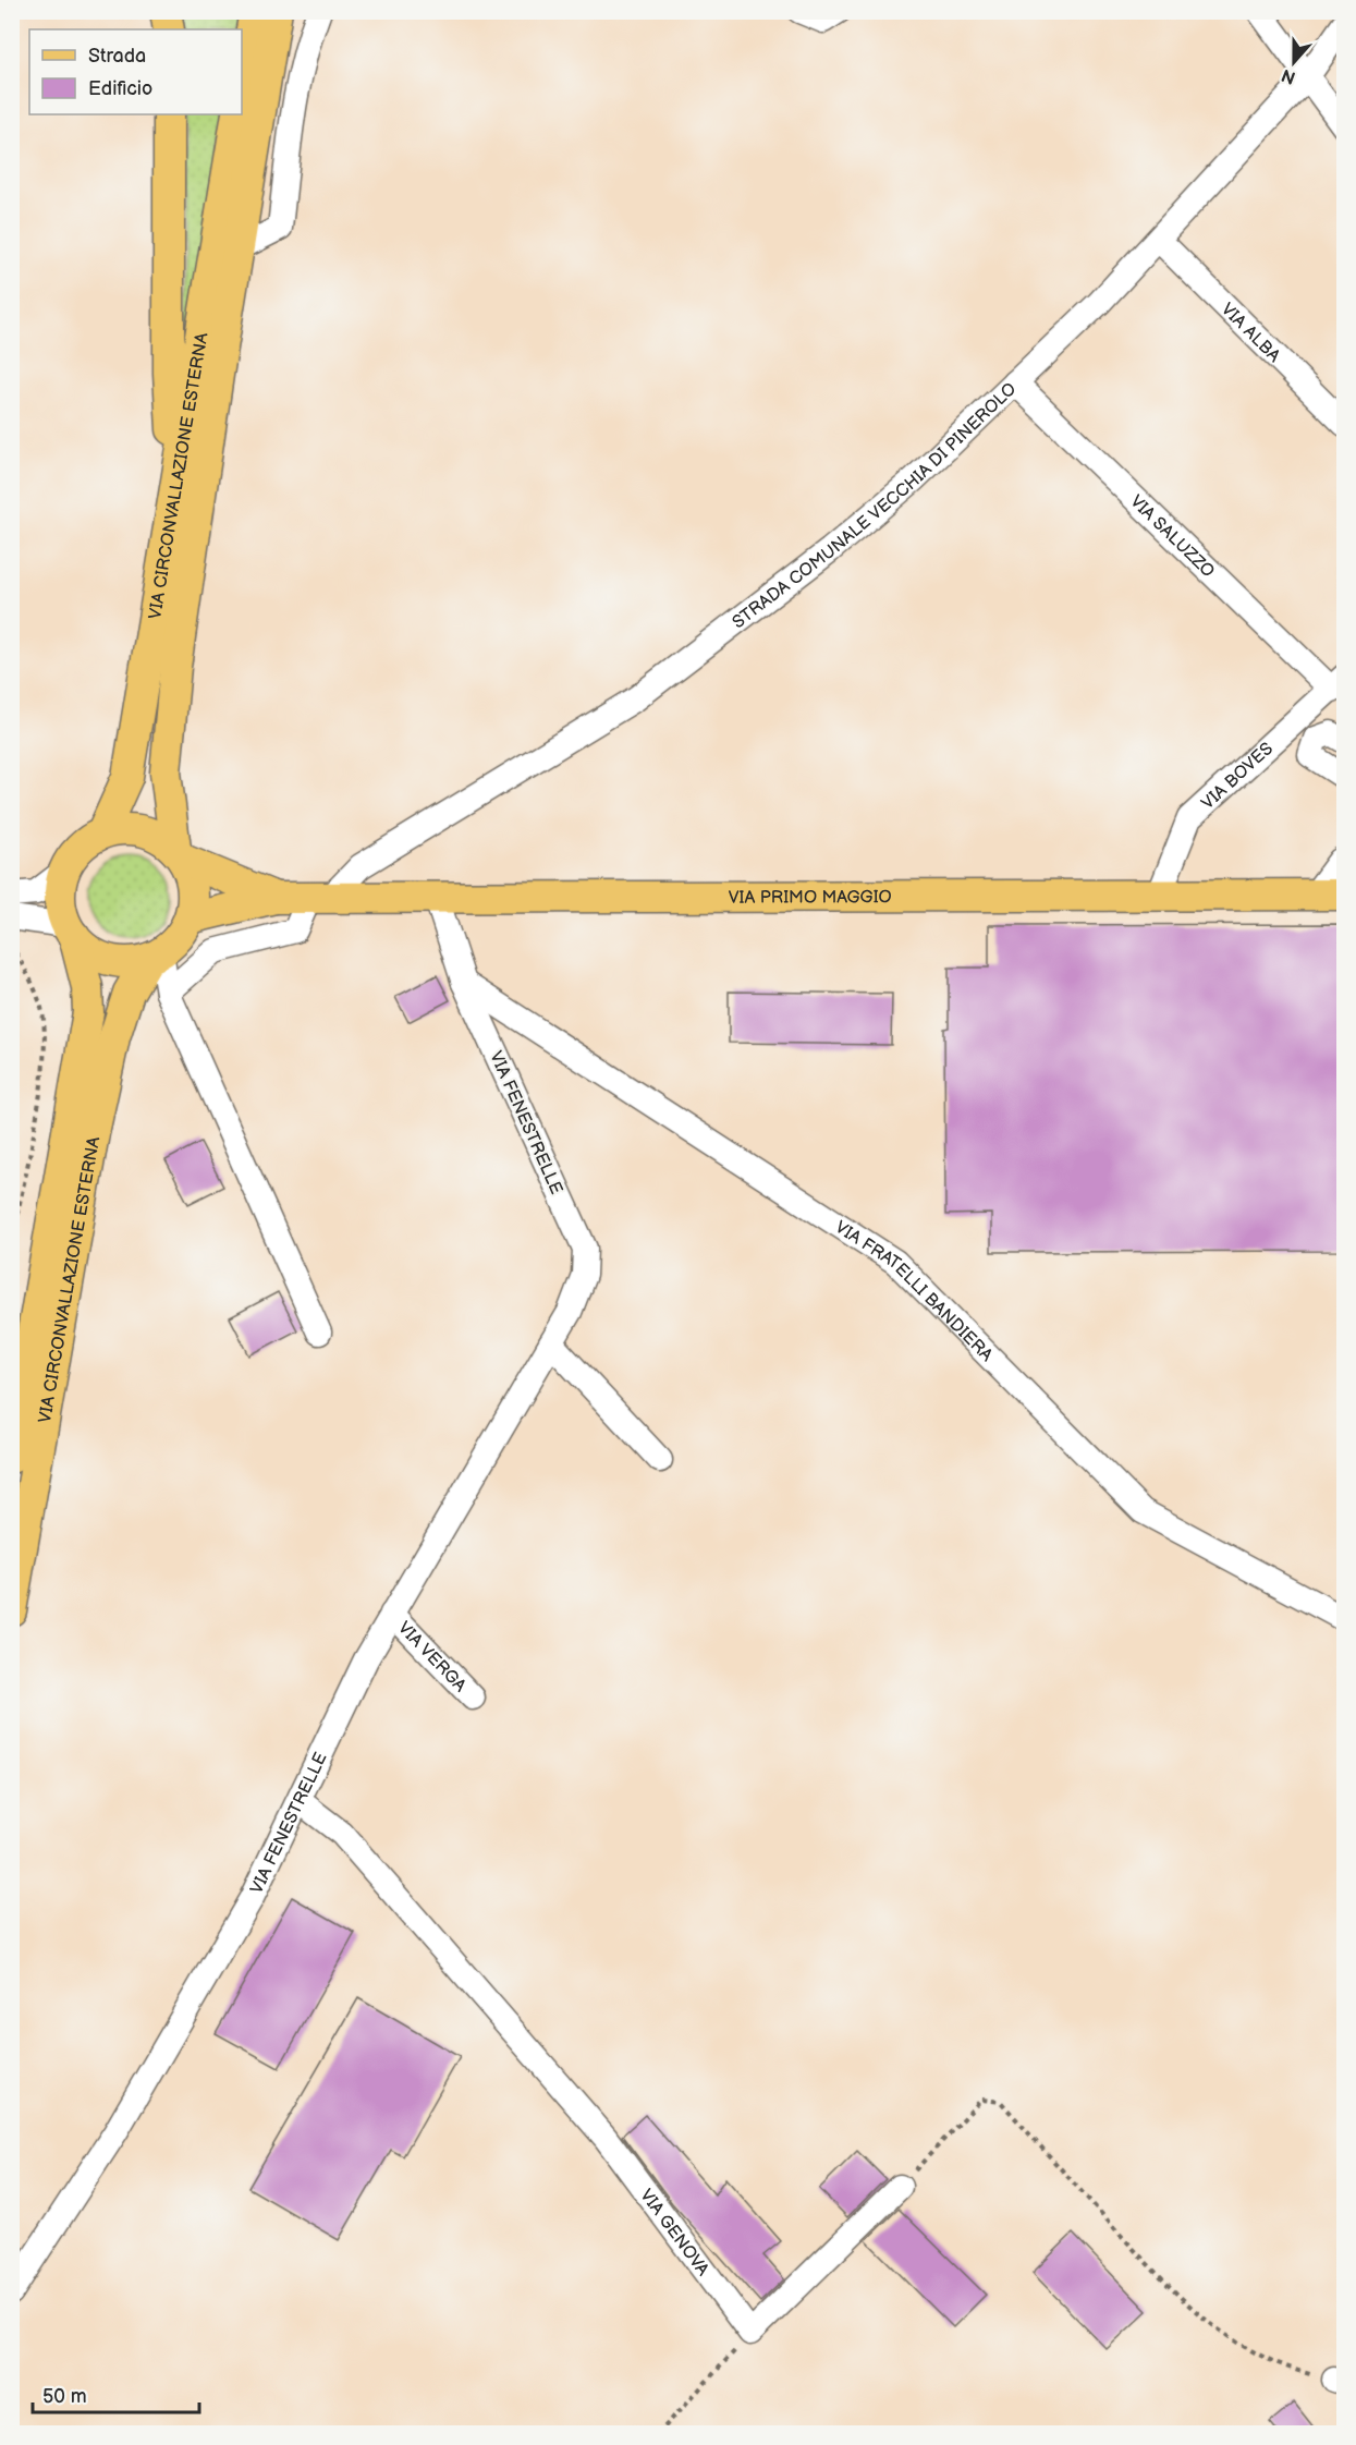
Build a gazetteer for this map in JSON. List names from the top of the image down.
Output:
{
  "streets": {
    "main road": ["VIA CIRCONVALLAZIONE ESTERNA", "VIA PRIMO MAGGIO"],
    "street": [
      "VIA ALBA",
      "STRADA COMUNALE VECCHIA DI PINEROLO",
      "VIA SALUZZO",
      "VIA BOVES",
      "VIA FENESTRELLE",
      "VIA FRATELLI BANDIERA",
      "VIA VERGA",
      "VIA GENOVA"
    ]
  },
  "crossings": [
    ["VIA ALBA", "STRADA COMUNALE VECCHIA DI PINEROLO"],
    ["VIA CIRCONVALLAZIONE ESTERNA", "VIA PRIMO MAGGIO"],
    ["STRADA COMUNALE VECCHIA DI PINEROLO", "VIA SALUZZO"],
    ["STRADA COMUNALE VECCHIA DI PINEROLO", "VIA PRIMO MAGGIO"],
    ["VIA SALUZZO", "VIA BOVES"],
    ["VIA BOVES", "VIA PRIMO MAGGIO"],
    ["VIA PRIMO MAGGIO", "VIA FENESTRELLE"],
    ["VIA FENESTRELLE", "VIA FRATELLI BANDIERA"],
    ["VIA FENESTRELLE", "VIA VERGA"],
    ["VIA FENESTRELLE", "VIA GENOVA"]
  ],
  "legend": ["Strada", "Edificio"],
  "scale_bar": "50 m",
  "north": "bottom"
}
